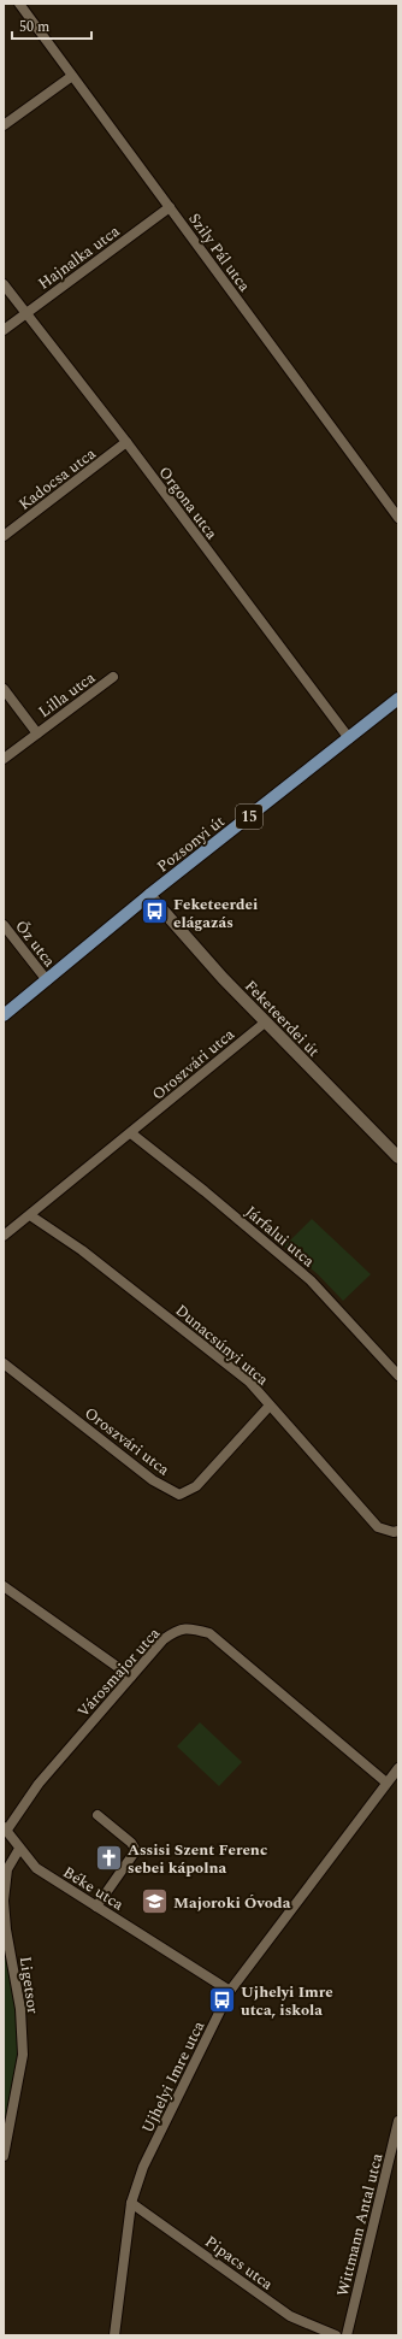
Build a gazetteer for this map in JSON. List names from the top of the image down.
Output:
{
  "streets": {
    "main road": ["15", "Pozsonyi út", "Feketeerdei út"],
    "street": [
      "Szily Pál utca",
      "Hajnalka utca",
      "Kadocsa utca",
      "Orgona utca",
      "Lilla utca",
      "Őz utca",
      "Oroszvári utca",
      "Járfalui utca",
      "Dunacsúnyi utca",
      "Városmajor utca",
      "Béke utca",
      "Ligetsor",
      "Ujhelyi Imre utca",
      "Wittmann Antal utca",
      "Pipacs utca"
    ]
  },
  "crossings": [
    ["Szily Pál utca", "Hajnalka utca"],
    ["Hajnalka utca", "Orgona utca"],
    ["Kadocsa utca", "Orgona utca"],
    ["Orgona utca", "Pozsonyi út"],
    ["Pozsonyi út", "Őz utca"],
    ["Pozsonyi út", "Feketeerdei út"],
    ["Feketeerdei út", "Oroszvári utca"],
    ["Oroszvári utca", "Járfalui utca"],
    ["Oroszvári utca", "Dunacsúnyi utca"],
    ["Városmajor utca", "Béke utca"],
    ["Városmajor utca", "Ujhelyi Imre utca"],
    ["Béke utca", "Ligetsor"],
    ["Béke utca", "Ujhelyi Imre utca"],
    ["Ujhelyi Imre utca", "Pipacs utca"]
  ],
  "places": {
    "bus stop": ["Feketeerdei elágazás", "Ujhelyi Imre utca, iskola"],
    "church": ["Assisi Szent Ferenc sebei kápolna"],
    "school or university": ["Majoroki Óvoda"]
  },
  "scale_bar": "50 m"
}
